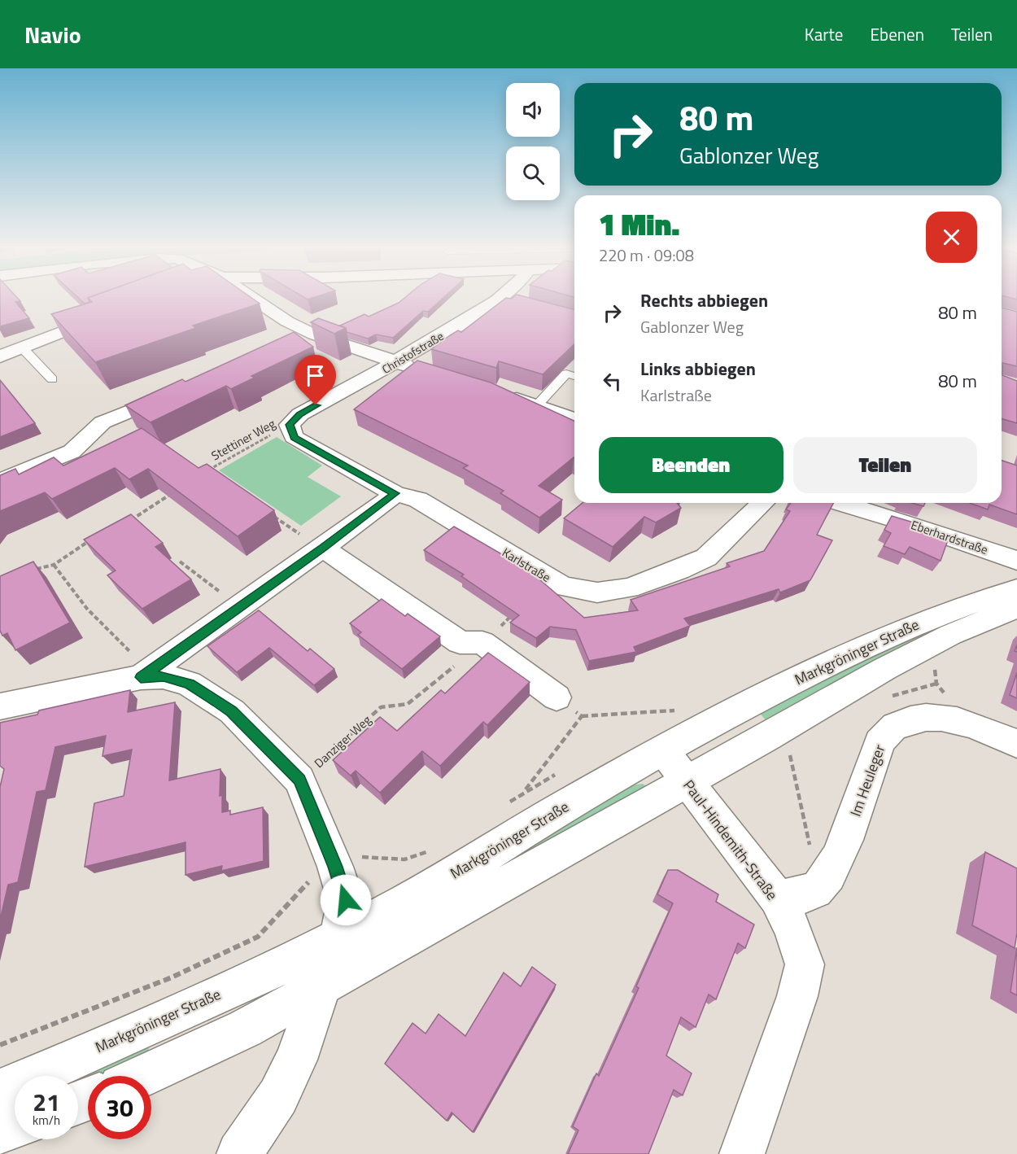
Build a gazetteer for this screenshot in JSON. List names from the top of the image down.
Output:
{
  "streets": {
    "street": [
      "Christofstraße",
      "Eberhardstraße",
      "Karlstraße",
      "Markgröninger Straße",
      "Im Heuleger",
      "Paul-Hindemith-Straße"
    ],
    "path": ["Stettiner Weg", "Danziger Weg"]
  },
  "crossings": [
    ["Christofstraße", "Stettiner Weg"],
    ["Christofstraße", "Karlstraße"],
    ["Stettiner Weg", "Karlstraße"],
    ["Karlstraße", "Danziger Weg"],
    ["Markgröninger Straße", "Paul-Hindemith-Straße"]
  ],
  "page": {
    "header": "Navio",
    "nav": ["Karte", "Ebenen", "Teilen"],
    "turn": ["80 m", "Gablonzer Weg"],
    "heading": ["1 Min.", "220 m · 09:08"],
    "list": [
      {
        "name": "Rechts abbiegen",
        "note": "Gablonzer Weg",
        "value": "80 m"
      },
      {
        "name": "Links abbiegen",
        "note": "Karlstraße",
        "value": "80 m"
      }
    ],
    "buttons": ["Beenden", "Teilen"],
    "speed": "21 km/h",
    "limit": "30"
  }
}
